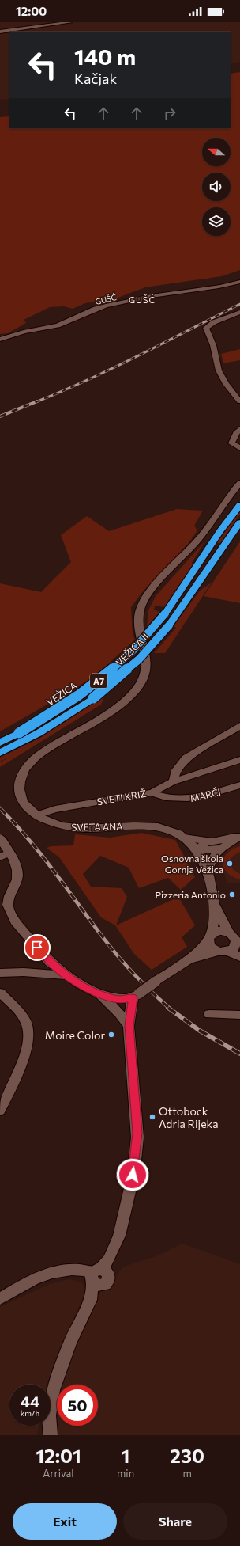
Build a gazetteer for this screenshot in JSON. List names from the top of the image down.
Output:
{
  "streets": {
    "highway": ["VEŽICA II", "A7", "VEŽICA"],
    "street": [
      "GUŠĆ",
      "MARČI",
      "SVETI KRIŽ",
      "SVETA ANA"
    ]
  },
  "crossings": [
    ["MARČI", "SVETI KRIŽ"],
    ["SVETI KRIŽ", "SVETA ANA"]
  ],
  "districts": ["GUŠĆ"],
  "places": [
    "Osnovna škola Gornja Vežica",
    "Pizzeria Antonio",
    "Moire Color",
    "Ottobock Adria Rijeka"
  ],
  "north": "left",
  "page": {
    "status": "12:00",
    "turn": ["140 m", "Kačjak"],
    "speed": "44 km/h",
    "limit": "50",
    "eta": [
      "12:01",
      "Arrival",
      "1",
      "min",
      "230",
      "m"
    ],
    "buttons": ["Exit", "Share"]
  }
}
